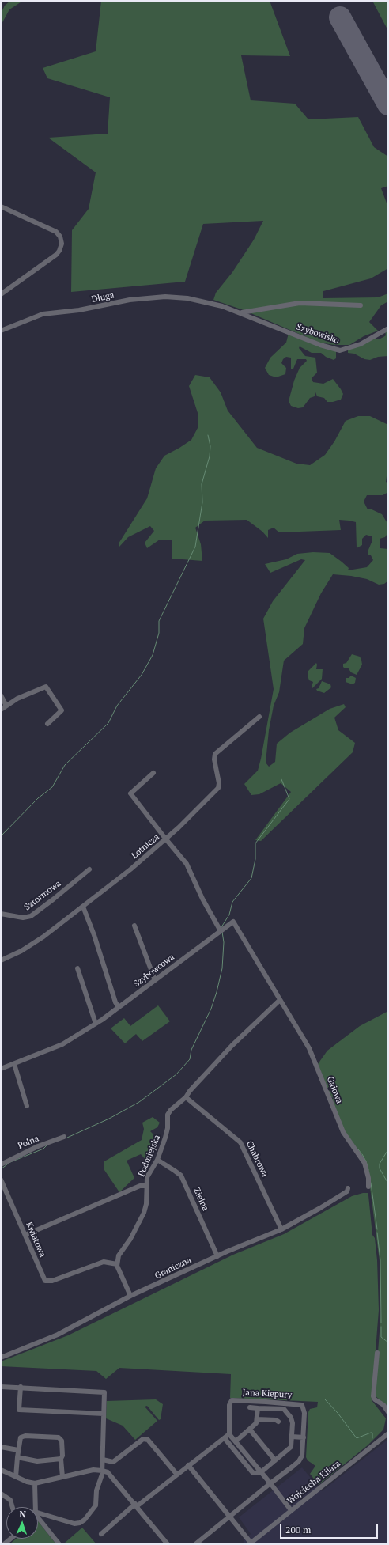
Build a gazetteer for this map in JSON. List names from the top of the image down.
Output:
{
  "streets": {
    "street": [
      "Długa",
      "Szybowisko",
      "Lotnicza",
      "Sztormowa",
      "Szybowcowa",
      "Gajowa",
      "Polna",
      "Podmiejska",
      "Chabrowa",
      "Zielna",
      "Kwiatowa",
      "Graniczna",
      "Jana Kiepury",
      "Wojciecha Kilara"
    ]
  },
  "crossings": [
    ["Długa", "Szybowisko"],
    ["Szybowcowa", "Gajowa"],
    ["Szybowcowa", "Podmiejska"],
    ["Gajowa", "Podmiejska"],
    ["Podmiejska", "Chabrowa"],
    ["Podmiejska", "Zielna"],
    ["Podmiejska", "Kwiatowa"],
    ["Chabrowa", "Graniczna"],
    ["Zielna", "Graniczna"]
  ],
  "scale_bar": "200 m",
  "north": "top"
}
